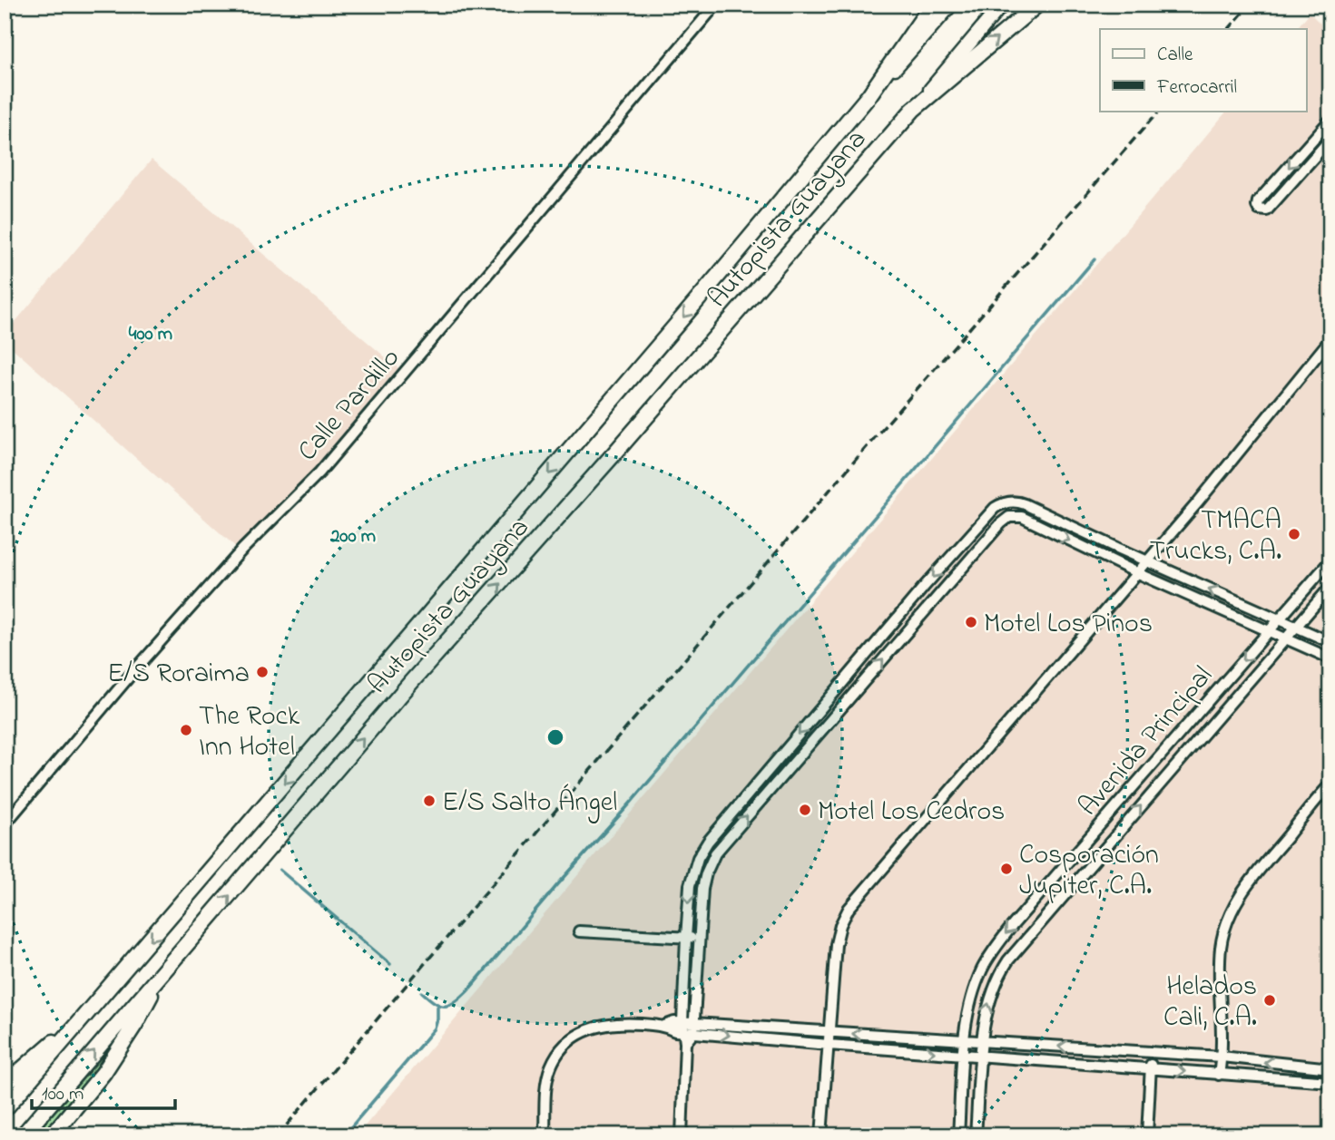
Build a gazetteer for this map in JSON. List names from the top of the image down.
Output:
{
  "streets": {
    "highway": ["Autopista Guayana"],
    "street": ["Calle Pardillo", "Avenida Principal"]
  },
  "places": [
    "TMACA Trucks, C.A.",
    "Motel Los Pinos",
    "E/S Roraima",
    "The Rock Inn Hotel",
    "E/S Salto Ángel",
    "Motel Los Cedros",
    "Cosporación Jupiter, C.A.",
    "Helados Cali, C.A."
  ],
  "legend": ["Calle", "Ferrocarril"],
  "scale_bar": "100 m",
  "rings": ["400 m", "200 m"]
}
